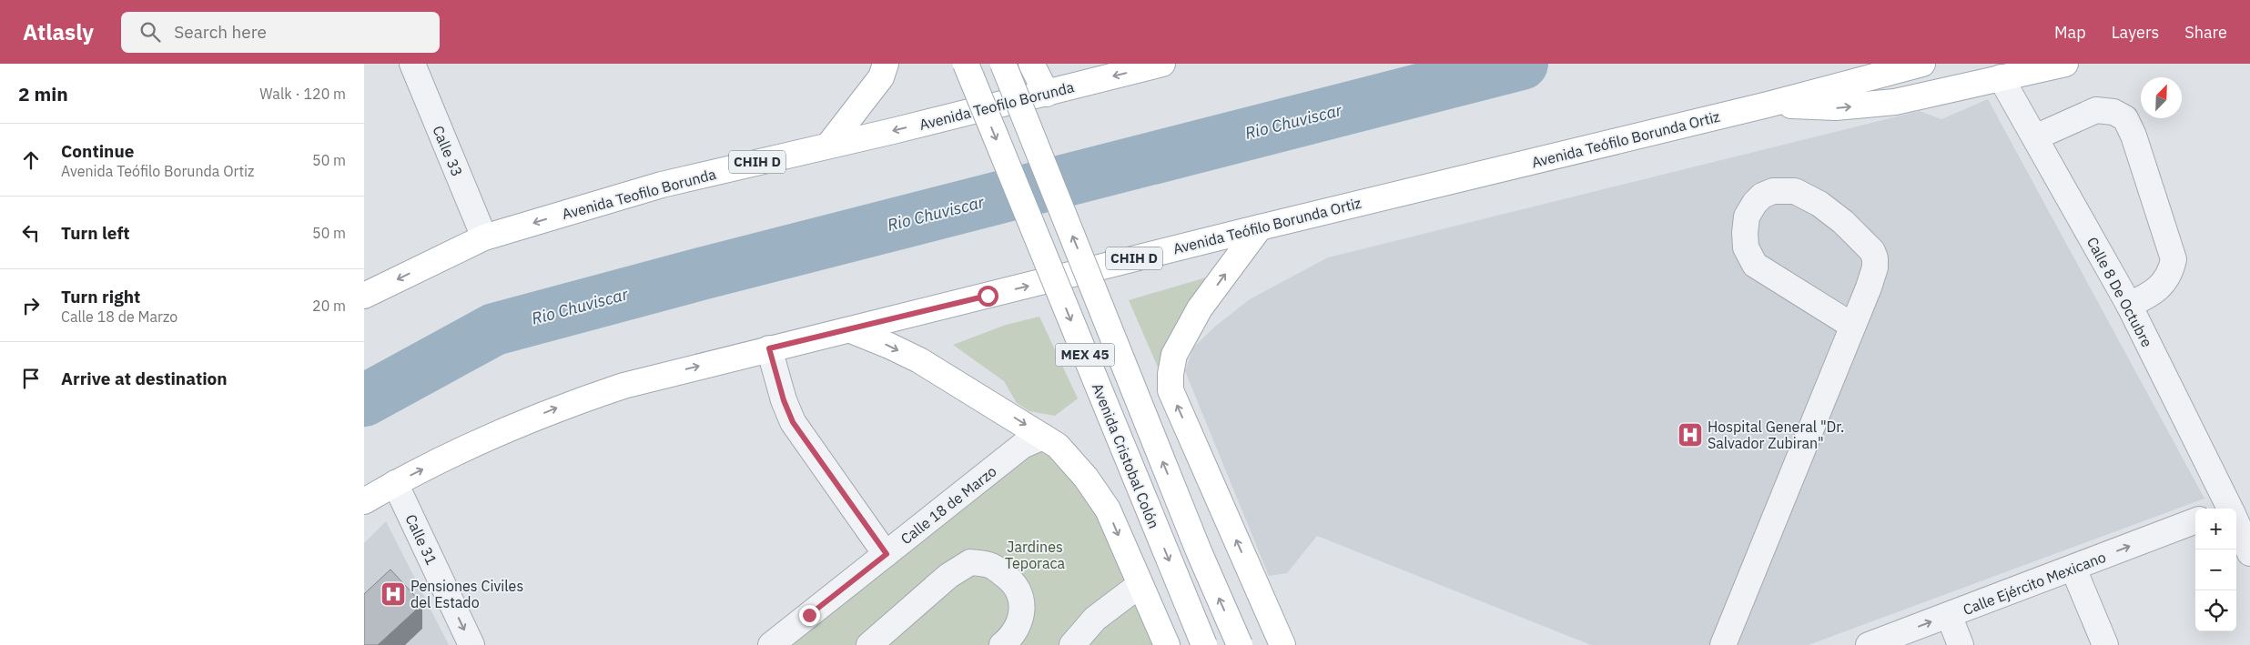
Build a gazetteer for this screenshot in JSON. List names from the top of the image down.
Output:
{
  "streets": {
    "main road": [
      "Avenida Teofilo Borunda",
      "Avenida Teófilo Borunda Ortiz",
      "CHIH D",
      "MEX 45",
      "Avenida Cristobal Colón"
    ],
    "street": [
      "Calle 33",
      "Calle 8 De Octubre",
      "Calle 18 de Marzo",
      "Calle 31",
      "Calle Ejército Mexicano"
    ]
  },
  "crossings": [
    ["Avenida Teofilo Borunda", "Calle 33"],
    ["Avenida Teófilo Borunda Ortiz", "Calle 31"]
  ],
  "one_way": [
    "Avenida Teofilo Borunda",
    "Avenida Teófilo Borunda Ortiz",
    "Calle 31",
    "Calle Ejército Mexicano"
  ],
  "water": ["Rio Chuviscar"],
  "parks": ["Jardines Teporaca"],
  "places": {
    "hospital": ["Hospital General \"Dr. Salvador Zubiran\"", "Pensiones Civiles del Estado"]
  },
  "north": "top right",
  "page": {
    "header": "Atlasly",
    "search": "Search here",
    "nav": ["Map", "Layers", "Share"],
    "heading": ["2 min", "Walk · 120 m"],
    "list": [
      ["Continue", "Avenida Teófilo Borunda Ortiz", "50 m"],
      ["Turn left", "50 m"],
      ["Turn right", "Calle 18 de Marzo", "20 m"],
      "Arrive at destination"
    ],
    "map_buttons": ["+", "−"]
  }
}
